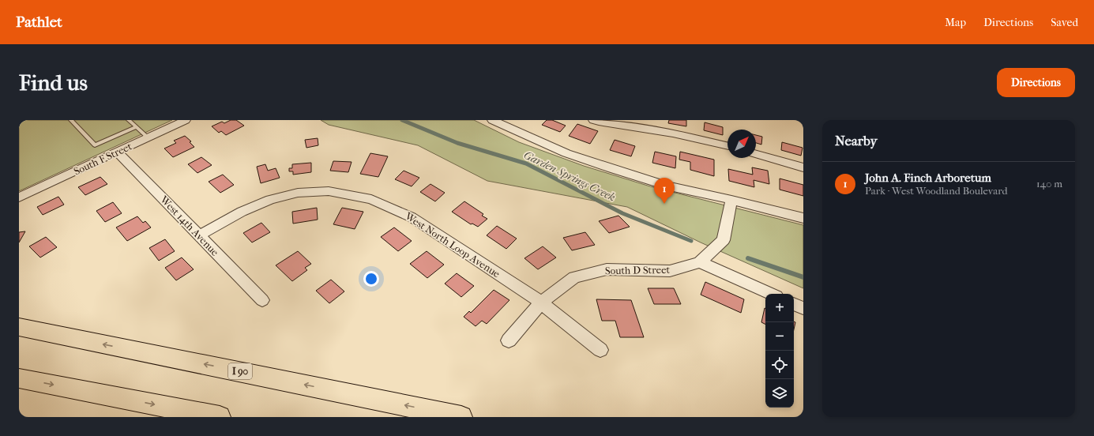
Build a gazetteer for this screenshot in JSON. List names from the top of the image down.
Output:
{
  "streets": {
    "highway": ["I 90"],
    "street": [
      "South F Street",
      "West 14th Avenue",
      "West North Loop Avenue",
      "South D Street"
    ]
  },
  "crossings": [
    ["South F Street", "West 14th Avenue"],
    ["West 14th Avenue", "West North Loop Avenue"],
    ["West North Loop Avenue", "South D Street"]
  ],
  "water": ["Garden Springs Creek"],
  "north": "top right",
  "page": {
    "header": "Pathlet",
    "nav": ["Map", "Directions", "Saved"],
    "buttons": "Directions",
    "title": "Find us",
    "heading": "Nearby",
    "list": [
      {
        "mark": "1",
        "name": "John A. Finch Arboretum",
        "note": "Park · West Woodland Boulevard",
        "value": "140 m"
      }
    ],
    "pins": "1",
    "map_buttons": ["+", "−"]
  }
}
